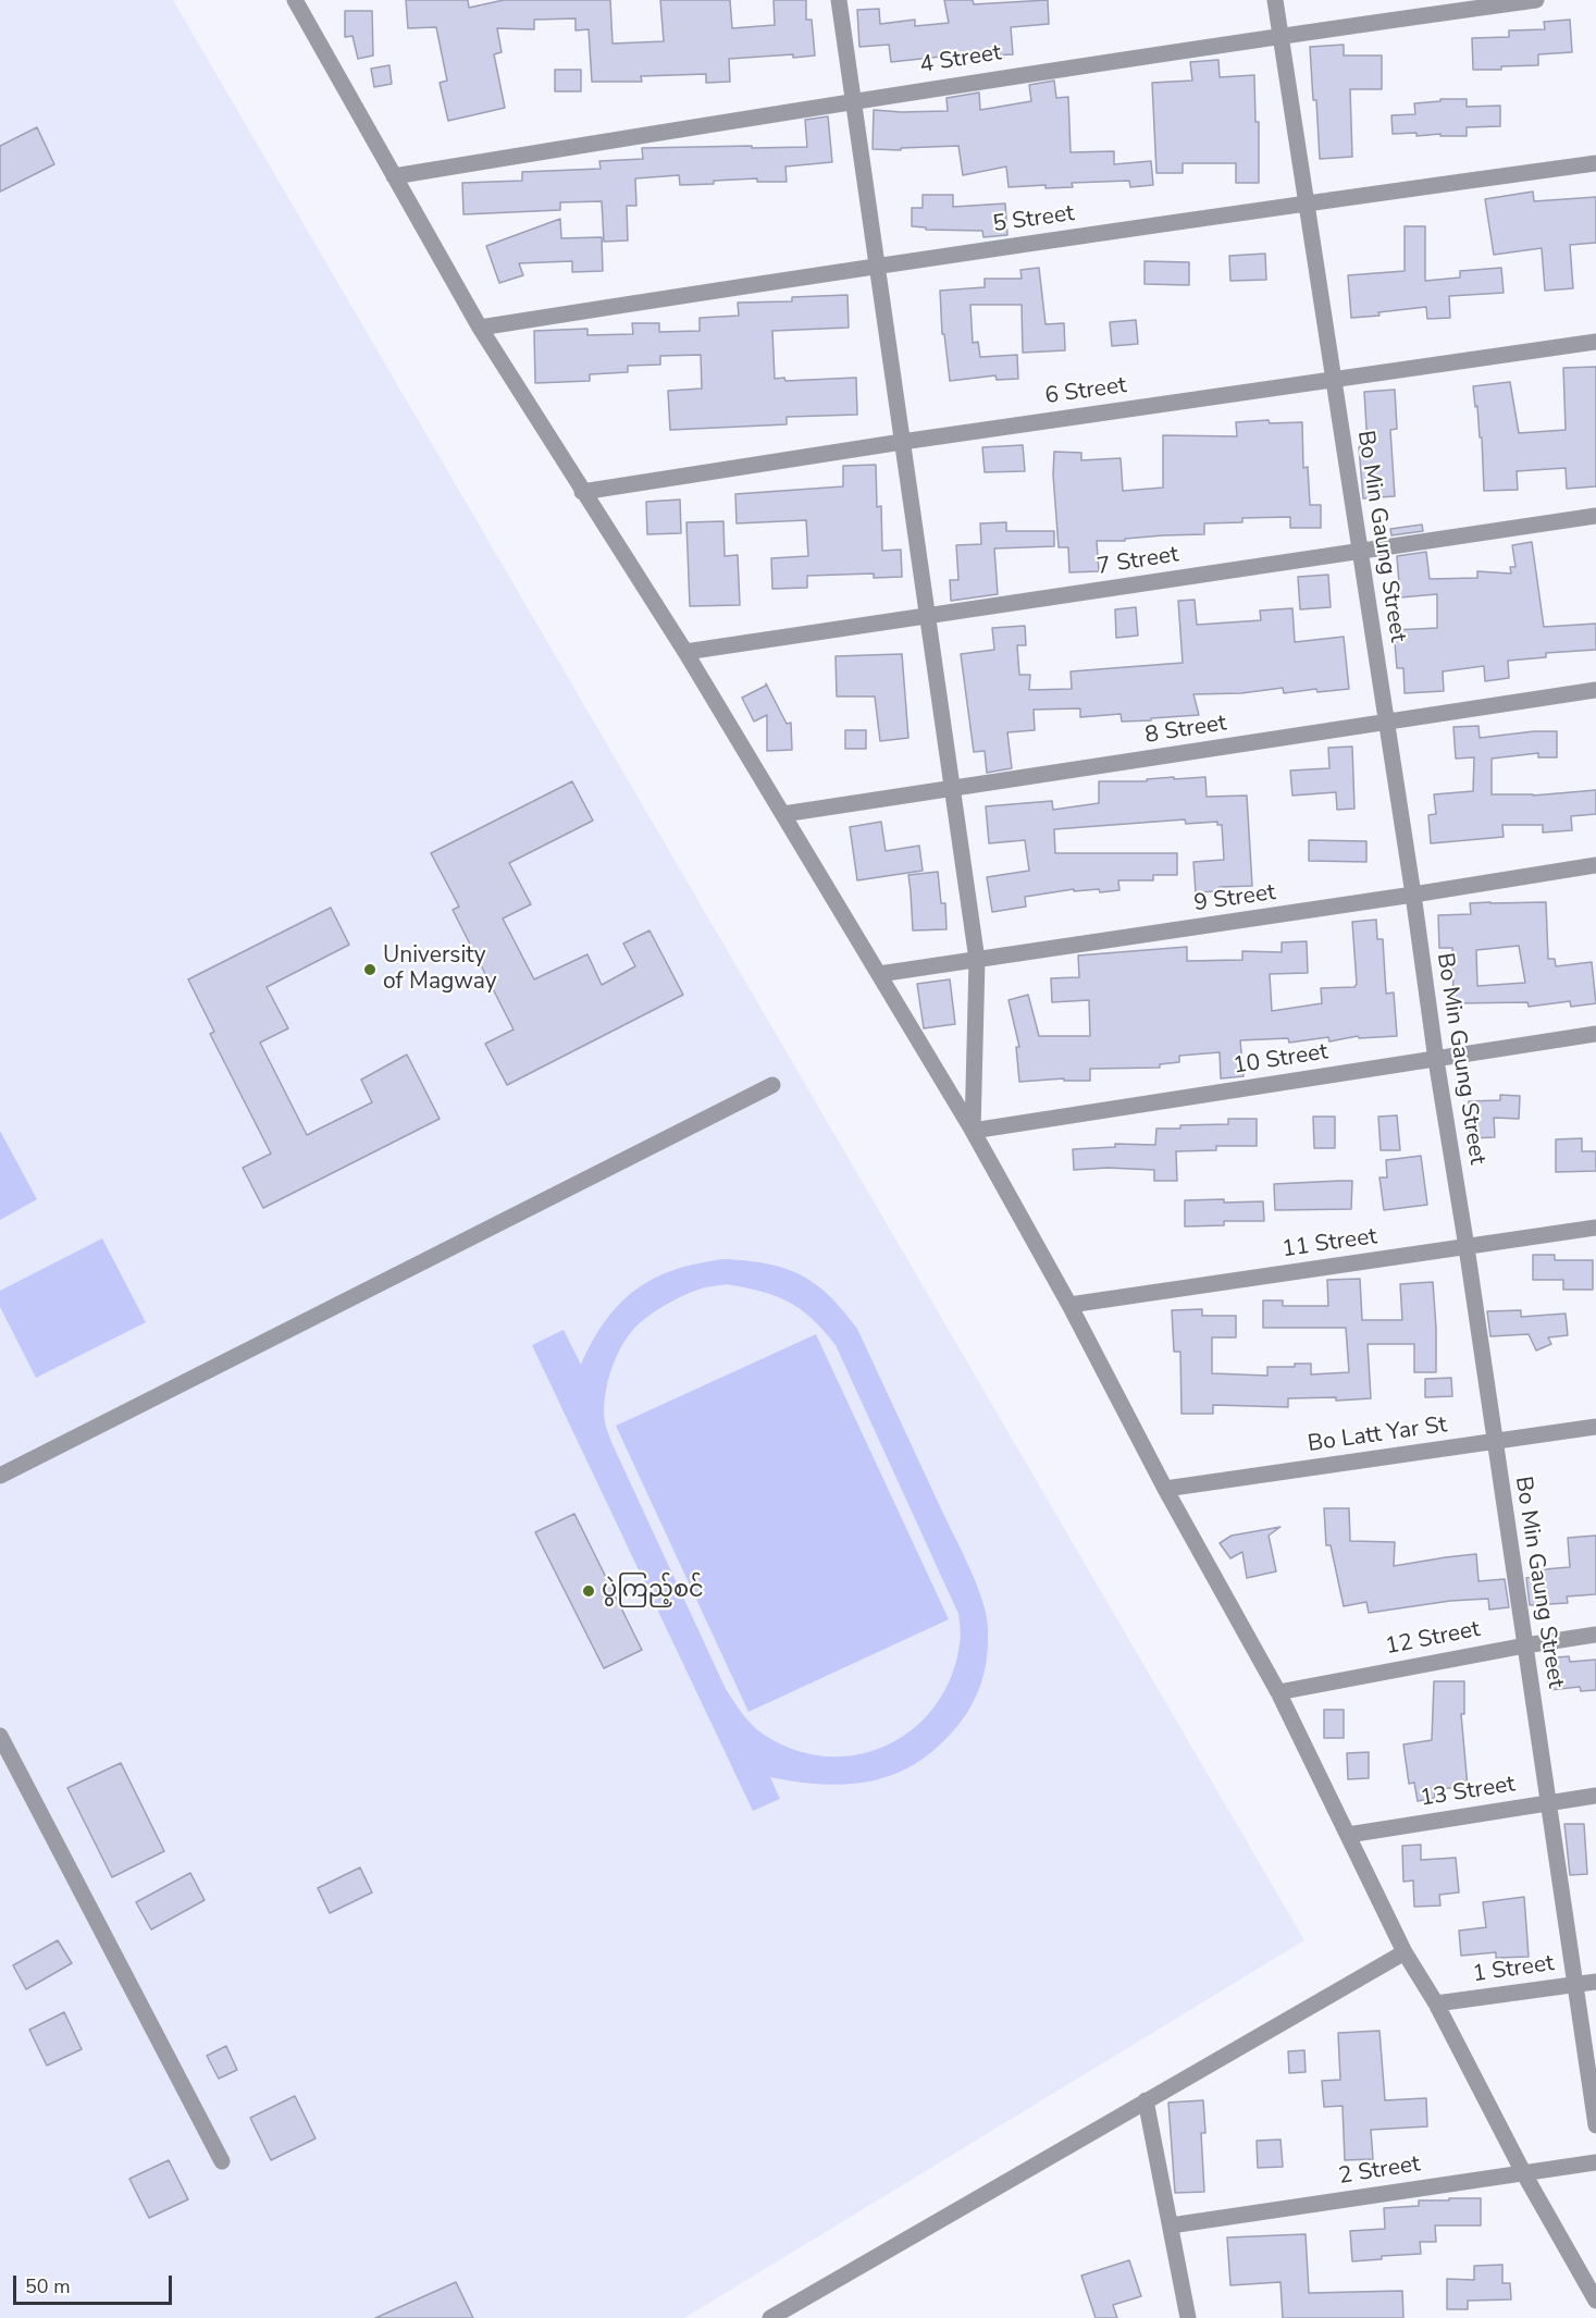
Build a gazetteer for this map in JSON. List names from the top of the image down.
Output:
{
  "streets": {
    "street": [
      "4 Street",
      "5 Street",
      "6 Street",
      "Bo Min Gaung Street",
      "7 Street",
      "8 Street",
      "9 Street",
      "10 Street",
      "11 Street",
      "Bo Latt Yar St",
      "12 Street",
      "13 Street",
      "1 Street",
      "2 Street"
    ]
  },
  "crossings": [
    ["4 Street", "Bo Min Gaung Street"],
    ["5 Street", "Bo Min Gaung Street"],
    ["6 Street", "Bo Min Gaung Street"],
    ["Bo Min Gaung Street", "7 Street"],
    ["Bo Min Gaung Street", "8 Street"],
    ["Bo Min Gaung Street", "9 Street"],
    ["Bo Min Gaung Street", "10 Street"],
    ["Bo Min Gaung Street", "11 Street"],
    ["Bo Min Gaung Street", "Bo Latt Yar St"],
    ["Bo Min Gaung Street", "12 Street"],
    ["Bo Min Gaung Street", "13 Street"],
    ["Bo Min Gaung Street", "1 Street"]
  ],
  "places": ["University of Magway", "ပွဲကြည့်စင်"],
  "scale_bar": "50 m"
}
